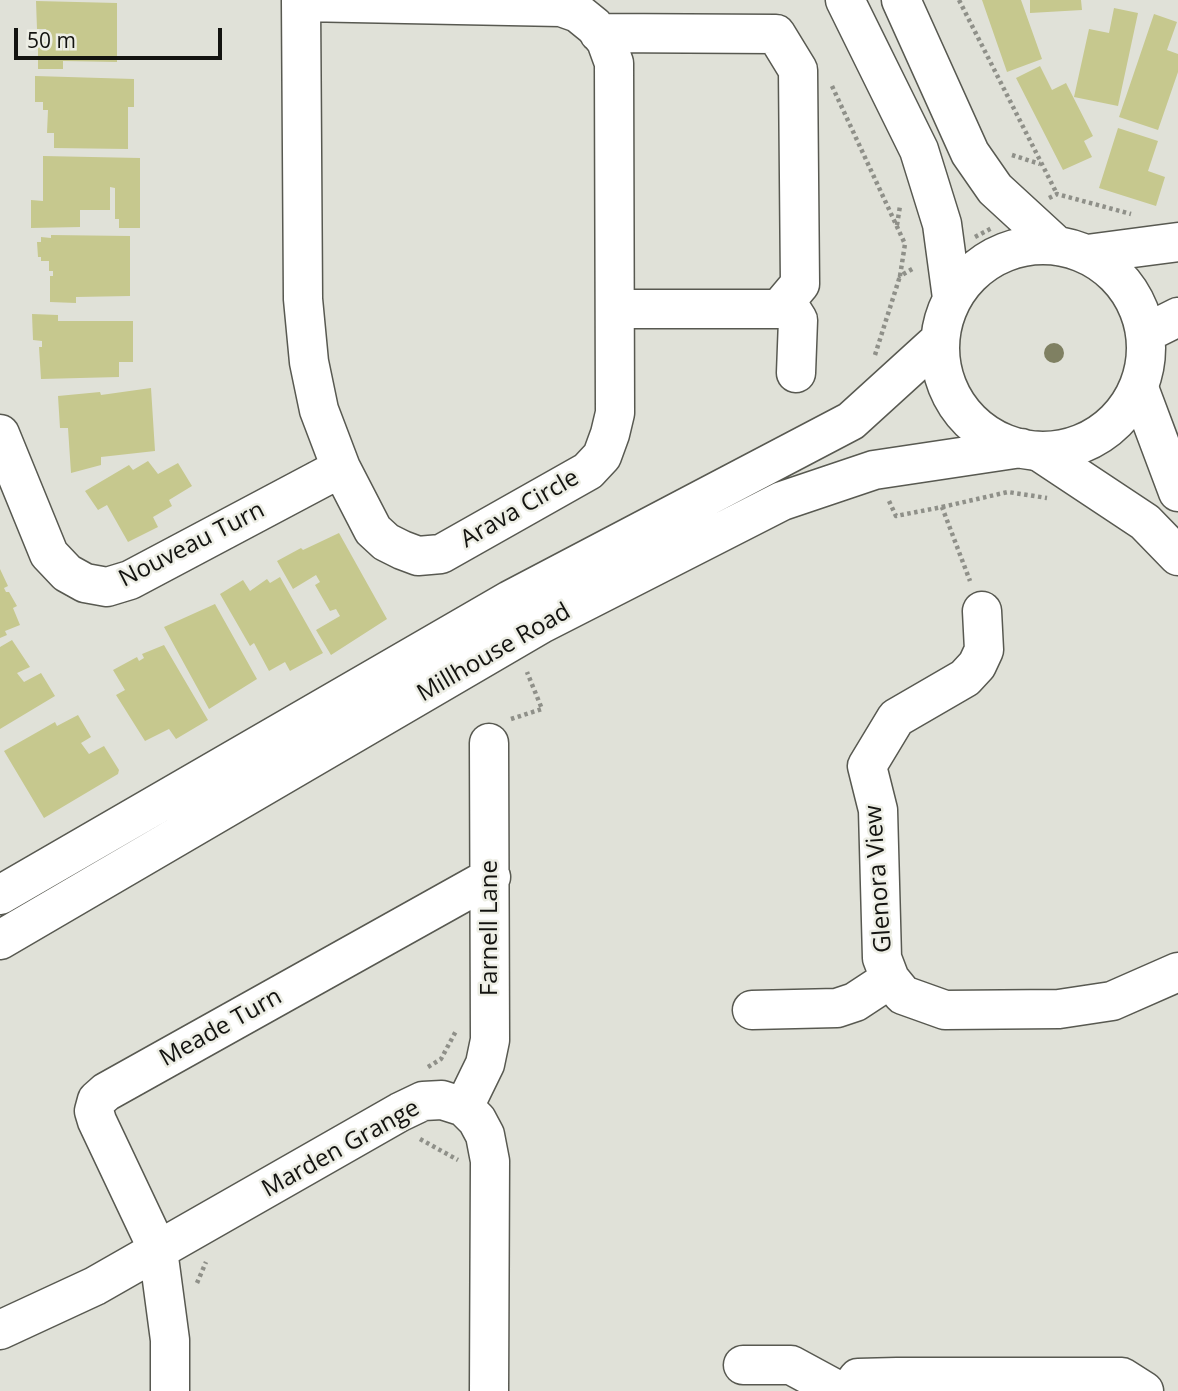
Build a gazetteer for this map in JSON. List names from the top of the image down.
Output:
{
  "streets": {
    "street": [
      "Arava Circle",
      "Nouveau Turn",
      "Millhouse Road",
      "Glenora View",
      "Farnell Lane",
      "Meade Turn",
      "Marden Grange"
    ]
  },
  "crossings": [
    ["Arava Circle", "Nouveau Turn"],
    ["Farnell Lane", "Meade Turn"],
    ["Farnell Lane", "Marden Grange"],
    ["Meade Turn", "Marden Grange"]
  ],
  "scale_bar": "50 m"
}
